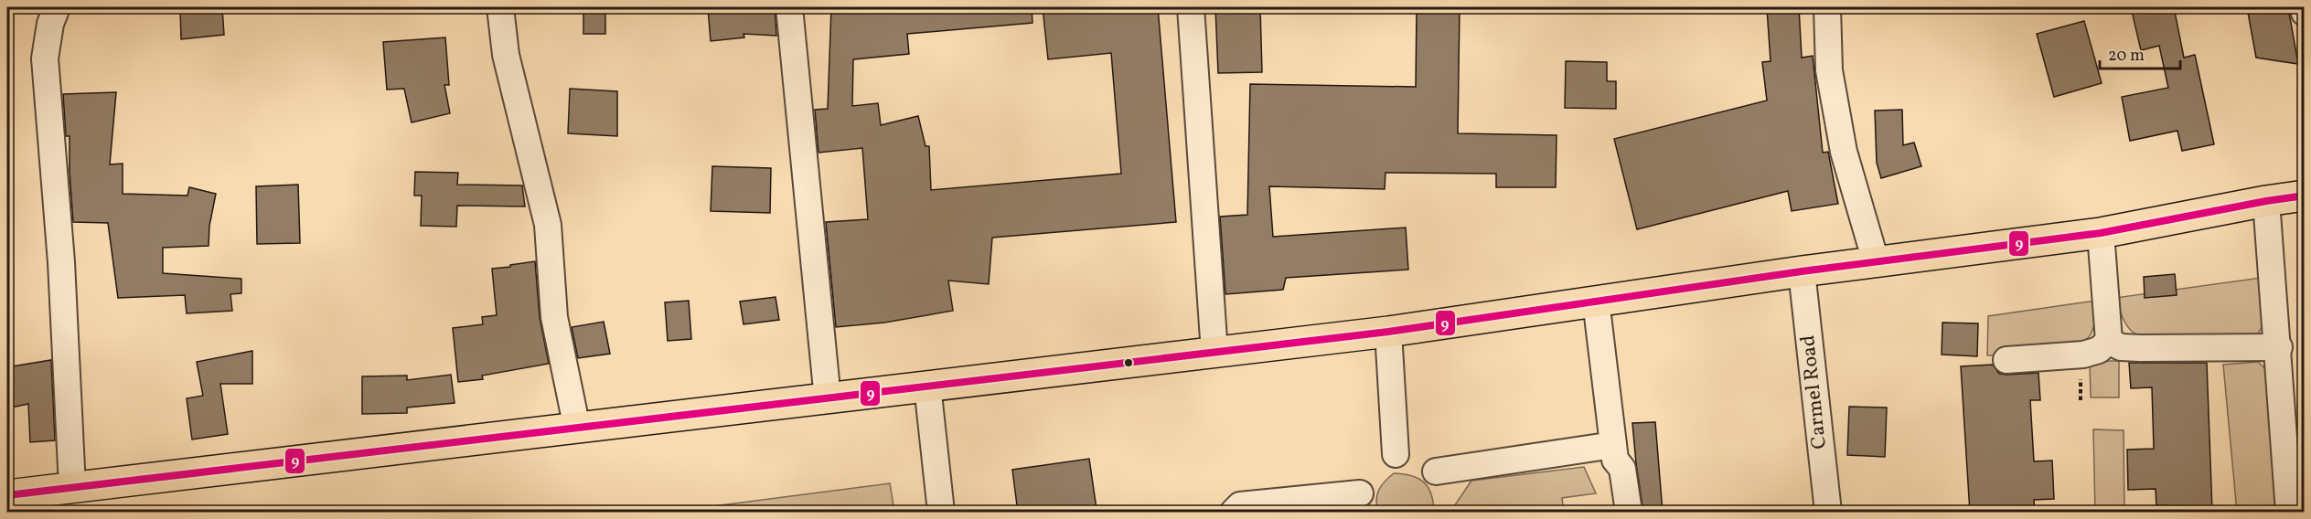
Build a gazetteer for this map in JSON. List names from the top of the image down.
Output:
{
  "streets": {
    "street": ["Carmel Road"]
  },
  "lines": ["transit line 9"],
  "scale_bar": "20 m"
}
